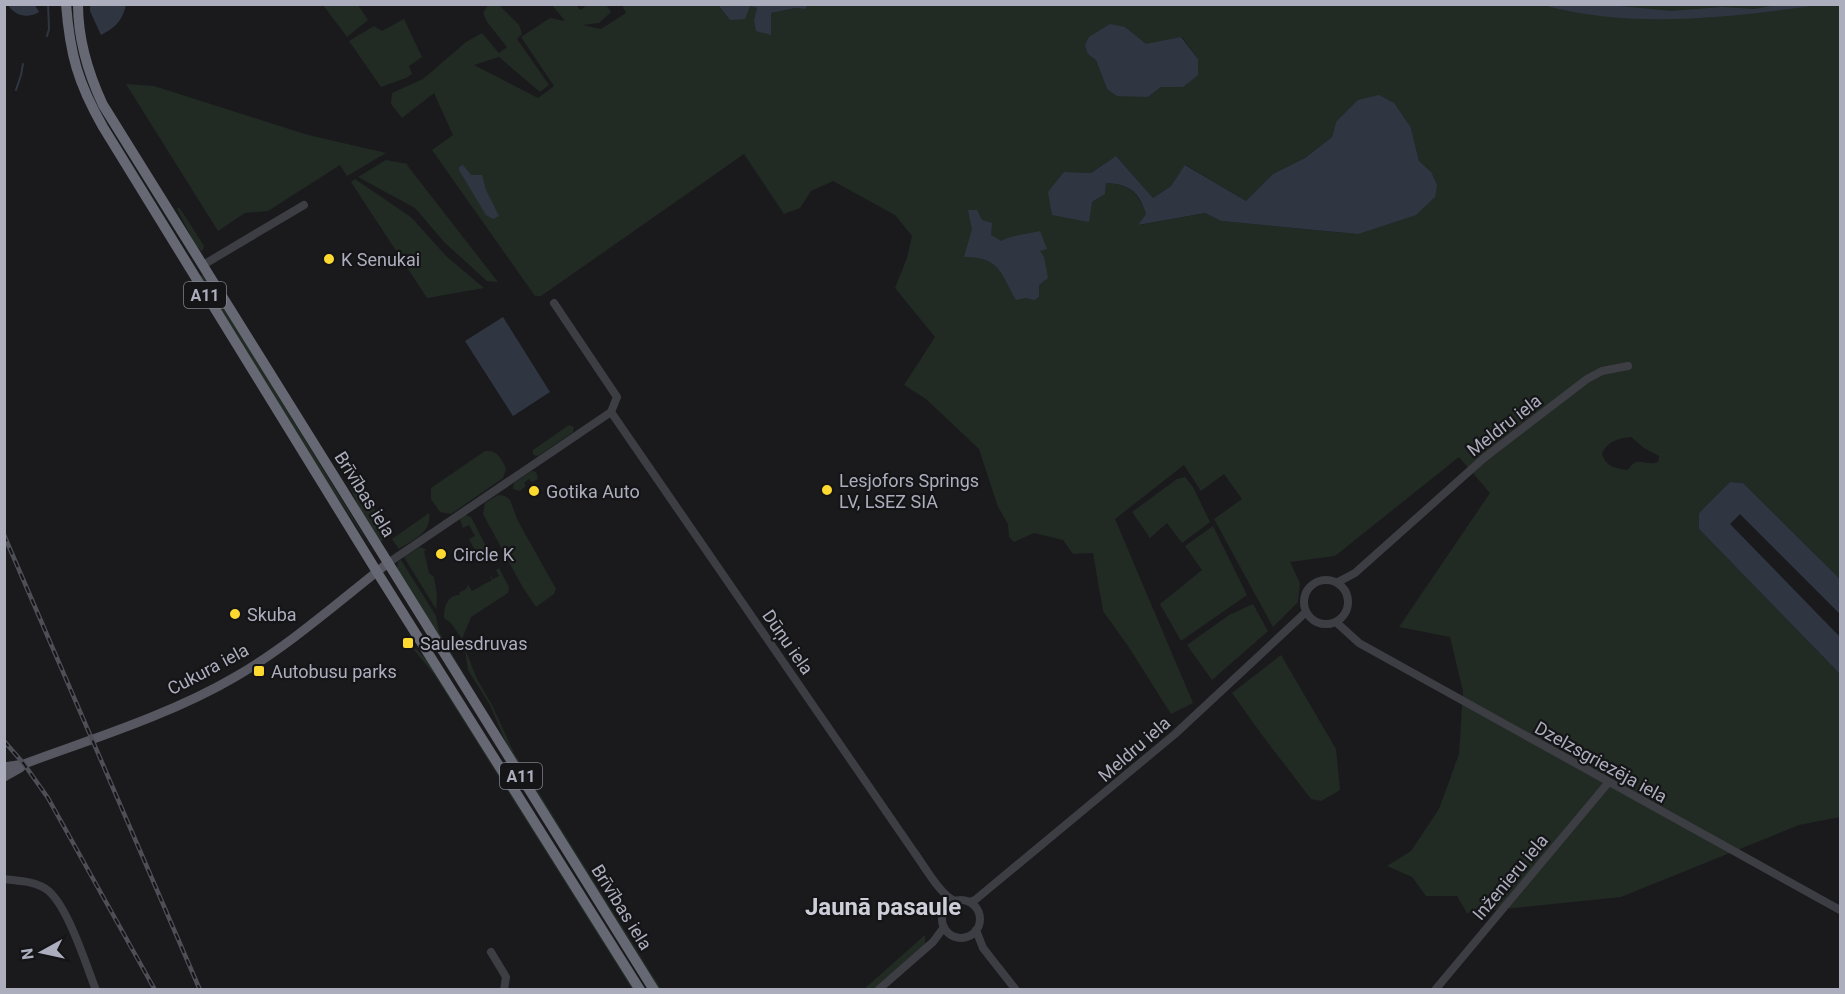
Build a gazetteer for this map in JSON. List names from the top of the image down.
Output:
{
  "streets": {
    "highway": ["A11", "Brīvības iela"],
    "main road": ["Cukura iela"],
    "street": [
      "Meldru iela",
      "Dūņu iela",
      "Dzelzsgriezēja iela",
      "Inženieru iela"
    ]
  },
  "crossings": [
    ["Meldru iela", "Dūņu iela"],
    ["Brīvības iela", "Cukura iela"],
    ["Dūņu iela", "Cukura iela"],
    ["Dzelzsgriezēja iela", "Inženieru iela"]
  ],
  "districts": ["Jaunā pasaule"],
  "places": {
    "other": [
      "K Senukai",
      "Lesjofors Springs LV, LSEZ SIA",
      "Gotika Auto",
      "Circle K",
      "Skuba"
    ],
    "transit": ["Saulesdruvas", "Autobusu parks"]
  },
  "north": "left"
}
